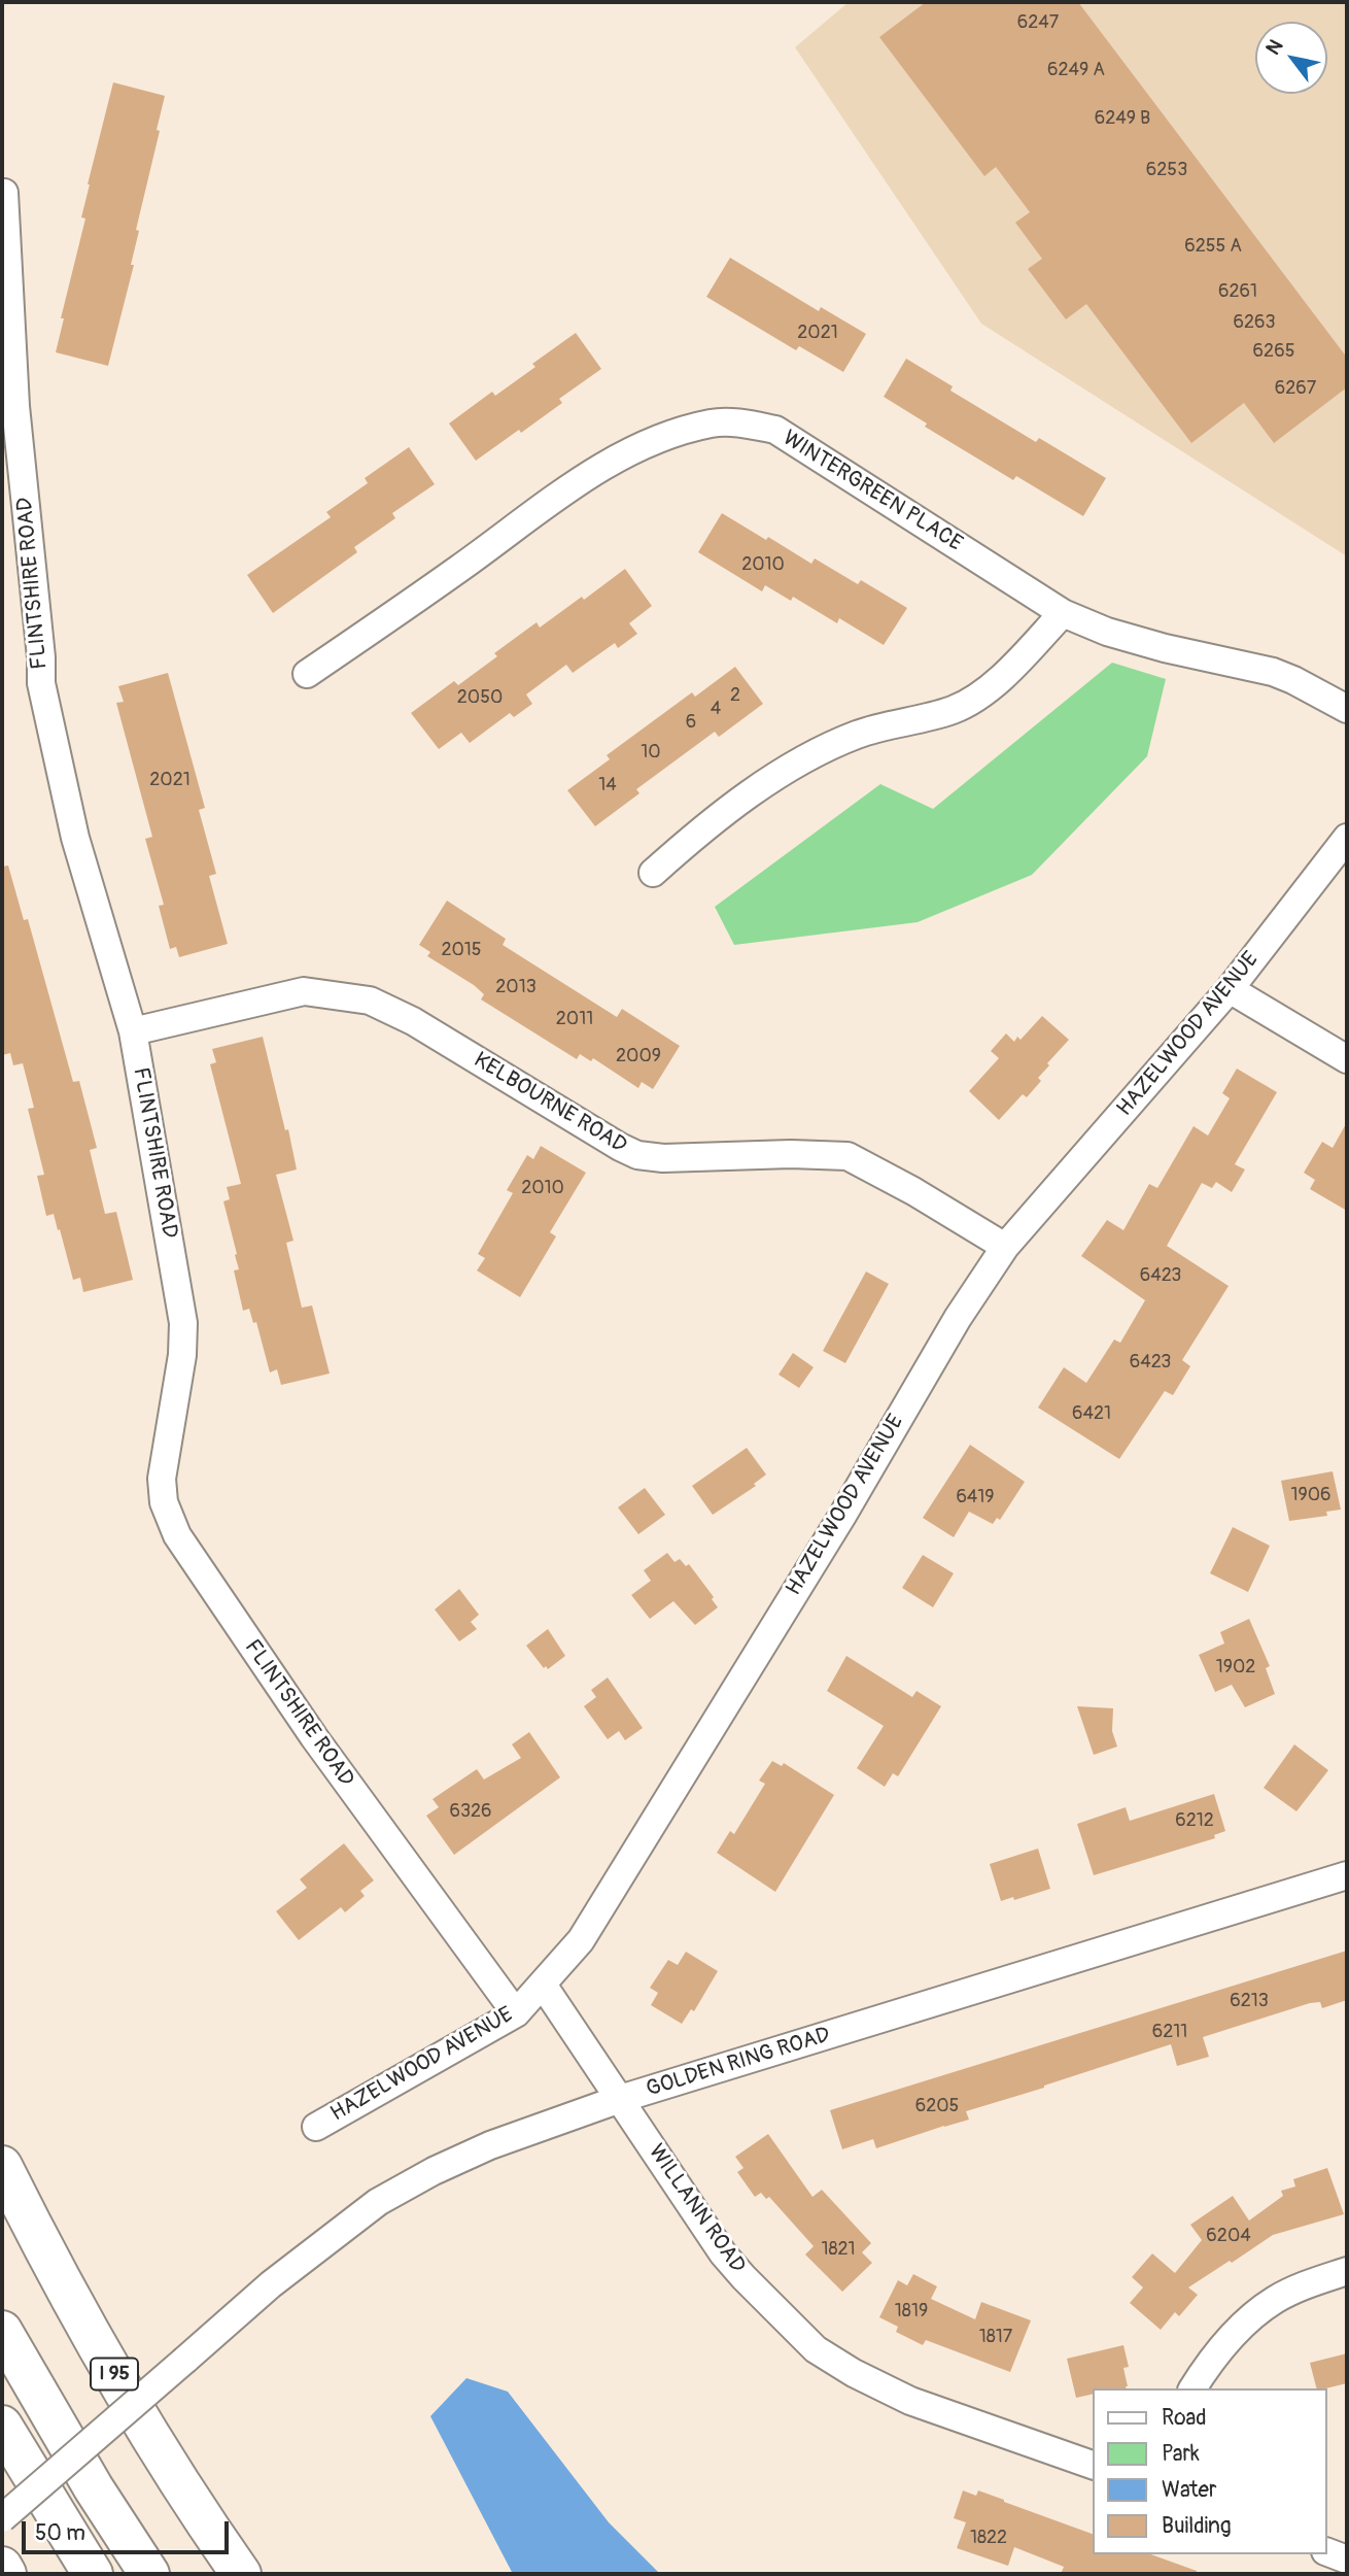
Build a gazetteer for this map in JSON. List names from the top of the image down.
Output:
{
  "streets": {
    "highway": ["I 95"],
    "street": [
      "WINTERGREEN PLACE",
      "FLINTSHIRE ROAD",
      "HAZELWOOD AVENUE",
      "KELBOURNE ROAD",
      "GOLDEN RING ROAD",
      "WILLANN ROAD"
    ]
  },
  "crossings": [
    ["FLINTSHIRE ROAD", "HAZELWOOD AVENUE"],
    ["FLINTSHIRE ROAD", "KELBOURNE ROAD"],
    ["HAZELWOOD AVENUE", "KELBOURNE ROAD"],
    ["HAZELWOOD AVENUE", "WILLANN ROAD"],
    ["GOLDEN RING ROAD", "WILLANN ROAD"]
  ],
  "house_numbers": [
    "6247",
    "6249 A",
    "6249 B",
    "6253",
    "6255 A",
    "6261",
    "6263",
    "2021",
    "6265",
    "6267",
    "2010",
    "2",
    "2050",
    "4",
    "6",
    "10",
    "2021",
    "14",
    "2015",
    "2013",
    "2011",
    "2009",
    "2010",
    "6423",
    "6423",
    "6421",
    "1906",
    "6419",
    "1902",
    "6326",
    "6212",
    "6213",
    "6211",
    "6205",
    "6204",
    "1821",
    "1819",
    "1817",
    "1822"
  ],
  "legend": [
    "Road",
    "Park",
    "Water",
    "Building"
  ],
  "scale_bar": "50 m",
  "north": "top left"
}
